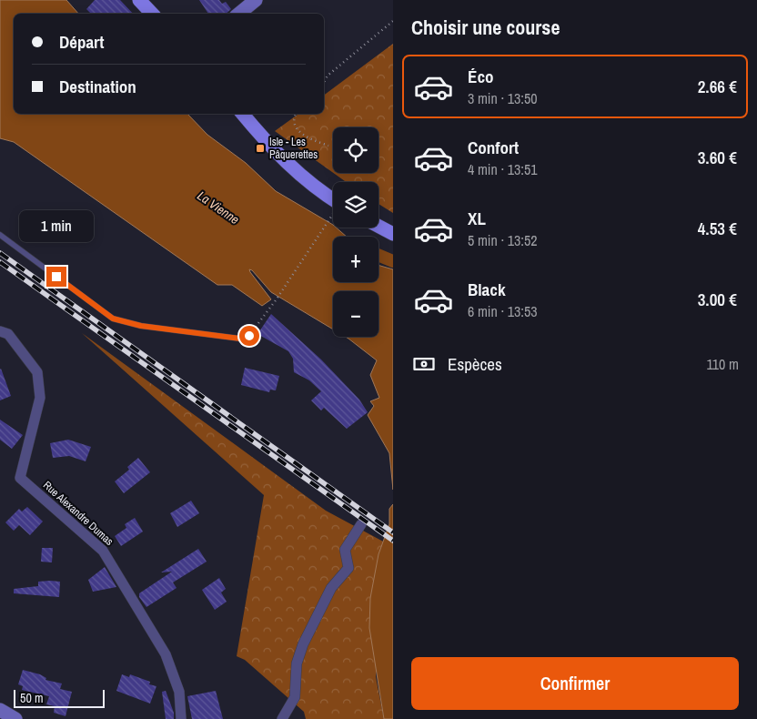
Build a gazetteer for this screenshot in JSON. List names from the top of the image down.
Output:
{
  "streets": {
    "street": ["Rue Alexandre Dumas"]
  },
  "water": ["La Vienne"],
  "places": {
    "transit": ["Isle - Les Pâquerettes"]
  },
  "scale_bar": "50 m",
  "page": {
    "heading": "Choisir une course",
    "banner": ["Départ", "Destination"],
    "list": [
      {
        "name": "Éco",
        "note": "3 min · 13:50",
        "value": "2.66 €"
      },
      {
        "name": "Confort",
        "note": "4 min · 13:51",
        "value": "3.60 €"
      },
      {
        "name": "XL",
        "note": "5 min · 13:52",
        "value": "4.53 €"
      },
      {
        "name": "Black",
        "note": "6 min · 13:53",
        "value": "3.00 €"
      }
    ],
    "map_buttons": ["+", "−"],
    "bubble": "1 min",
    "pay": ["Espèces", "110 m"],
    "buttons": "Confirmer",
    "scale": "50 m"
  }
}
